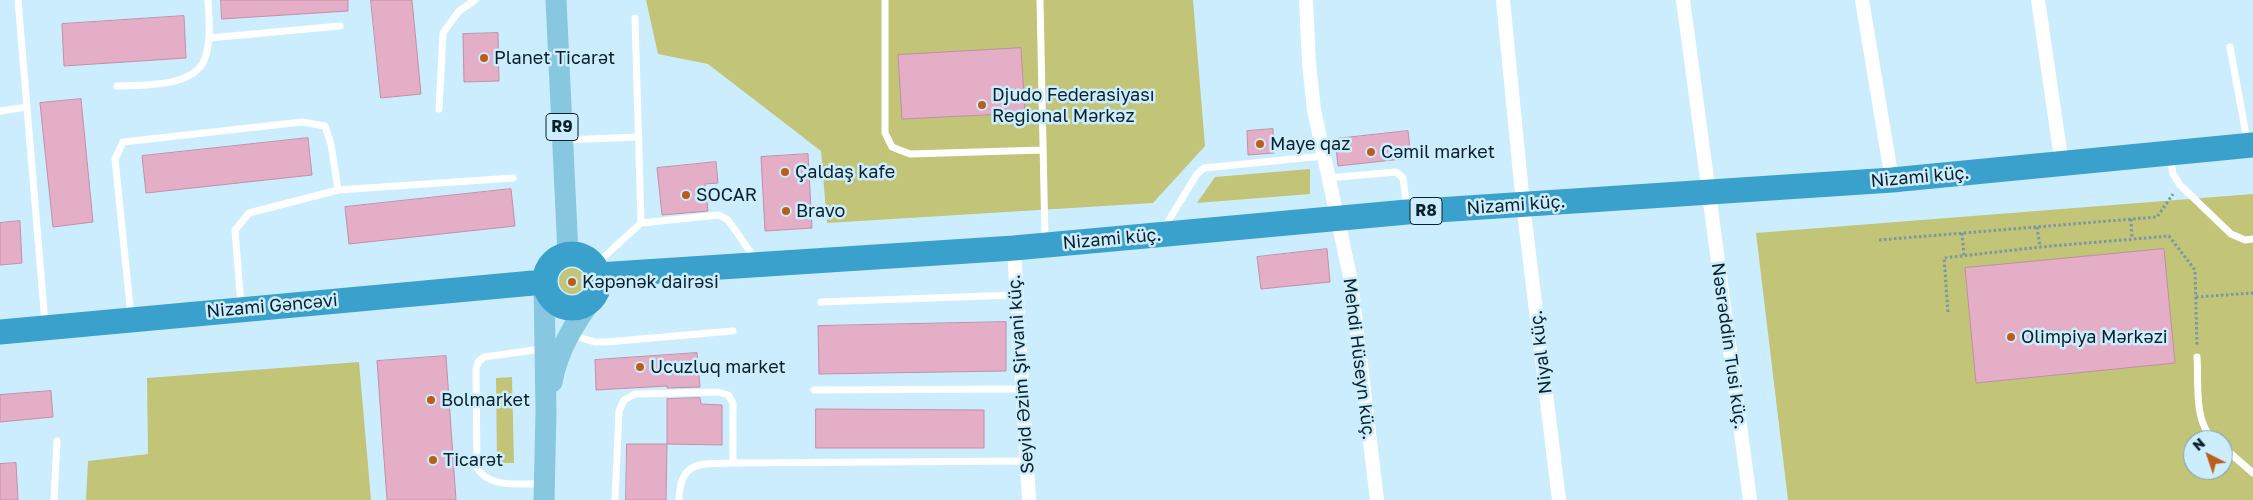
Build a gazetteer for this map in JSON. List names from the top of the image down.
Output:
{
  "streets": {
    "highway": ["Nizami küç.", "R8", "Nizami Gəncəvi"],
    "main road": ["R9"],
    "street": [
      "Nəsrəddin Tusi küç.",
      "Niyal küç.",
      "Mehdi Hüseyn küç.",
      "Seyid Əzim Şirvani küç."
    ]
  },
  "crossings": [
    ["Nizami küç.", "Nəsrəddin Tusi küç."],
    ["Nizami küç.", "Niyal küç."],
    ["Nizami küç.", "Mehdi Hüseyn küç."],
    ["Nizami küç.", "Seyid Əzim Şirvani küç."]
  ],
  "places": [
    "Planet Ticarət",
    "Djudo Federasiyası Regional Mərkəz",
    "Maye qaz",
    "Cəmil market",
    "Çaldaş kafe",
    "SOCAR",
    "Bravo",
    "Kəpənək dairəsi",
    "Olimpiya Mərkəzi",
    "Ucuzluq market",
    "Bolmarket",
    "Ticarət"
  ],
  "north": "top left"
}
